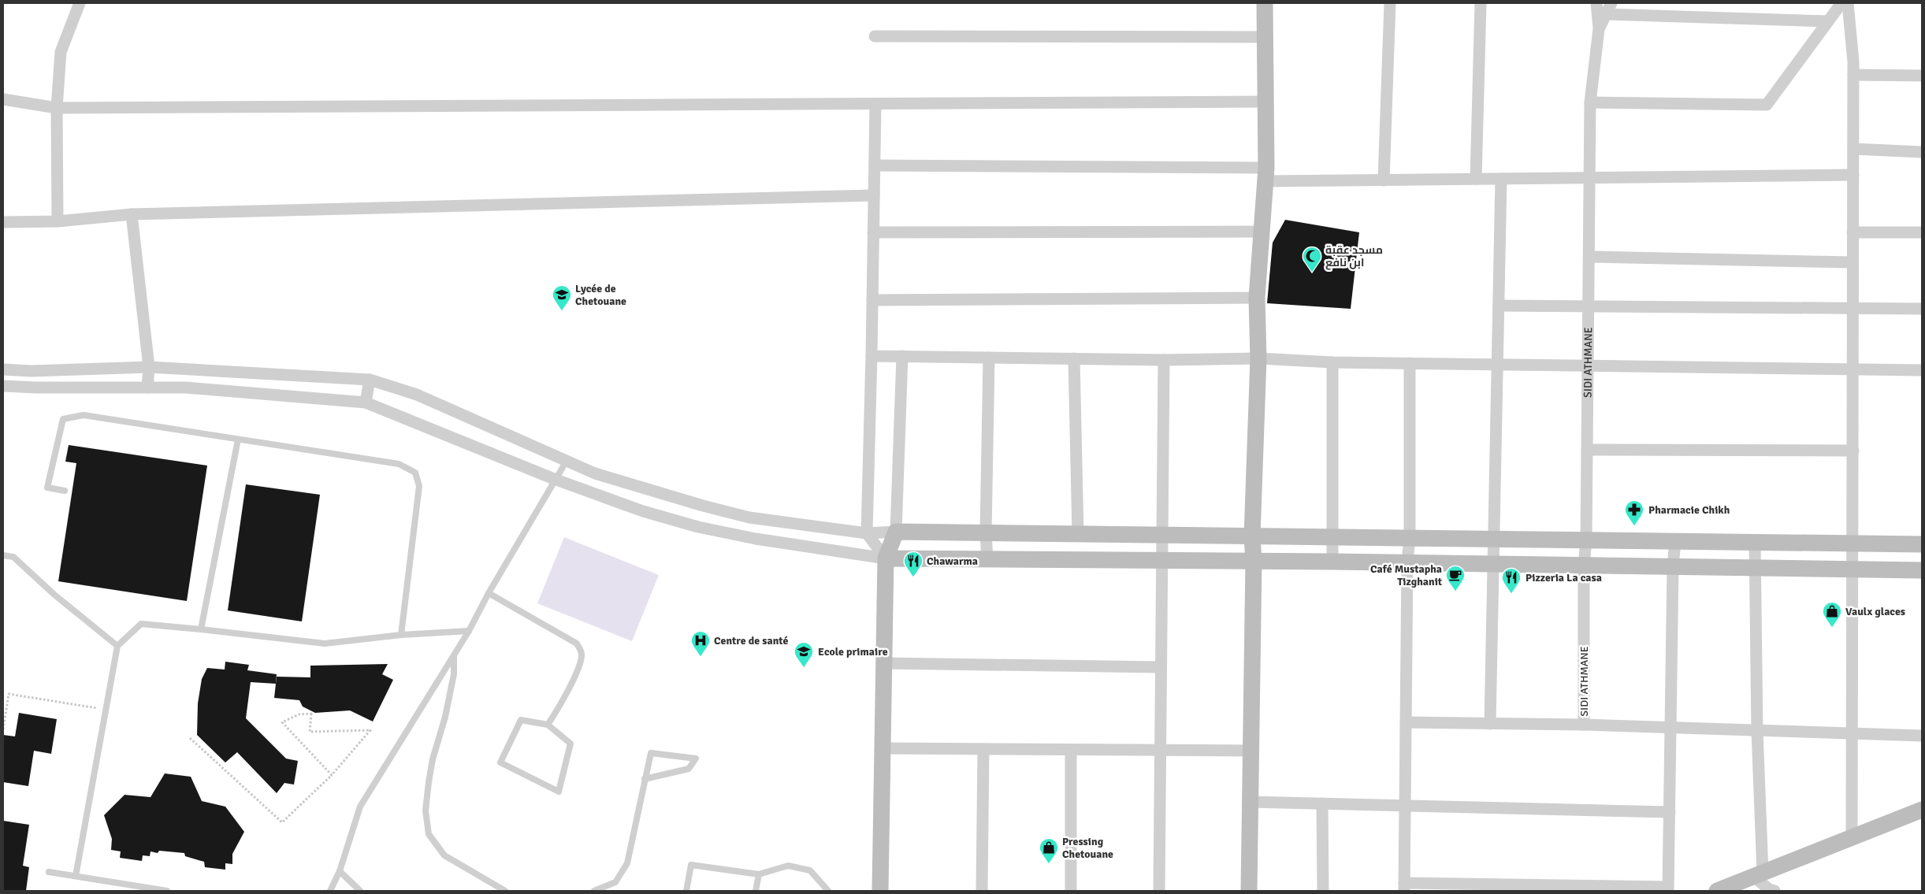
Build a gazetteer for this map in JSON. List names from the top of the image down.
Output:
{
  "streets": {
    "street": ["SIDI ATHMANE"]
  },
  "places": {
    "mosque": ["مسجد عقبة ابن نافع"],
    "school or university": ["Lycée de Chetouane", "Ecole primaire"],
    "pharmacy": ["Pharmacie Chikh"],
    "restaurant": ["Chawarma", "Pizzeria La casa"],
    "cafe": ["Café Mustapha Tizghanit"],
    "shop": ["Vaulx glaces", "Pressing Chetouane"],
    "hospital": ["Centre de santé"]
  }
}
